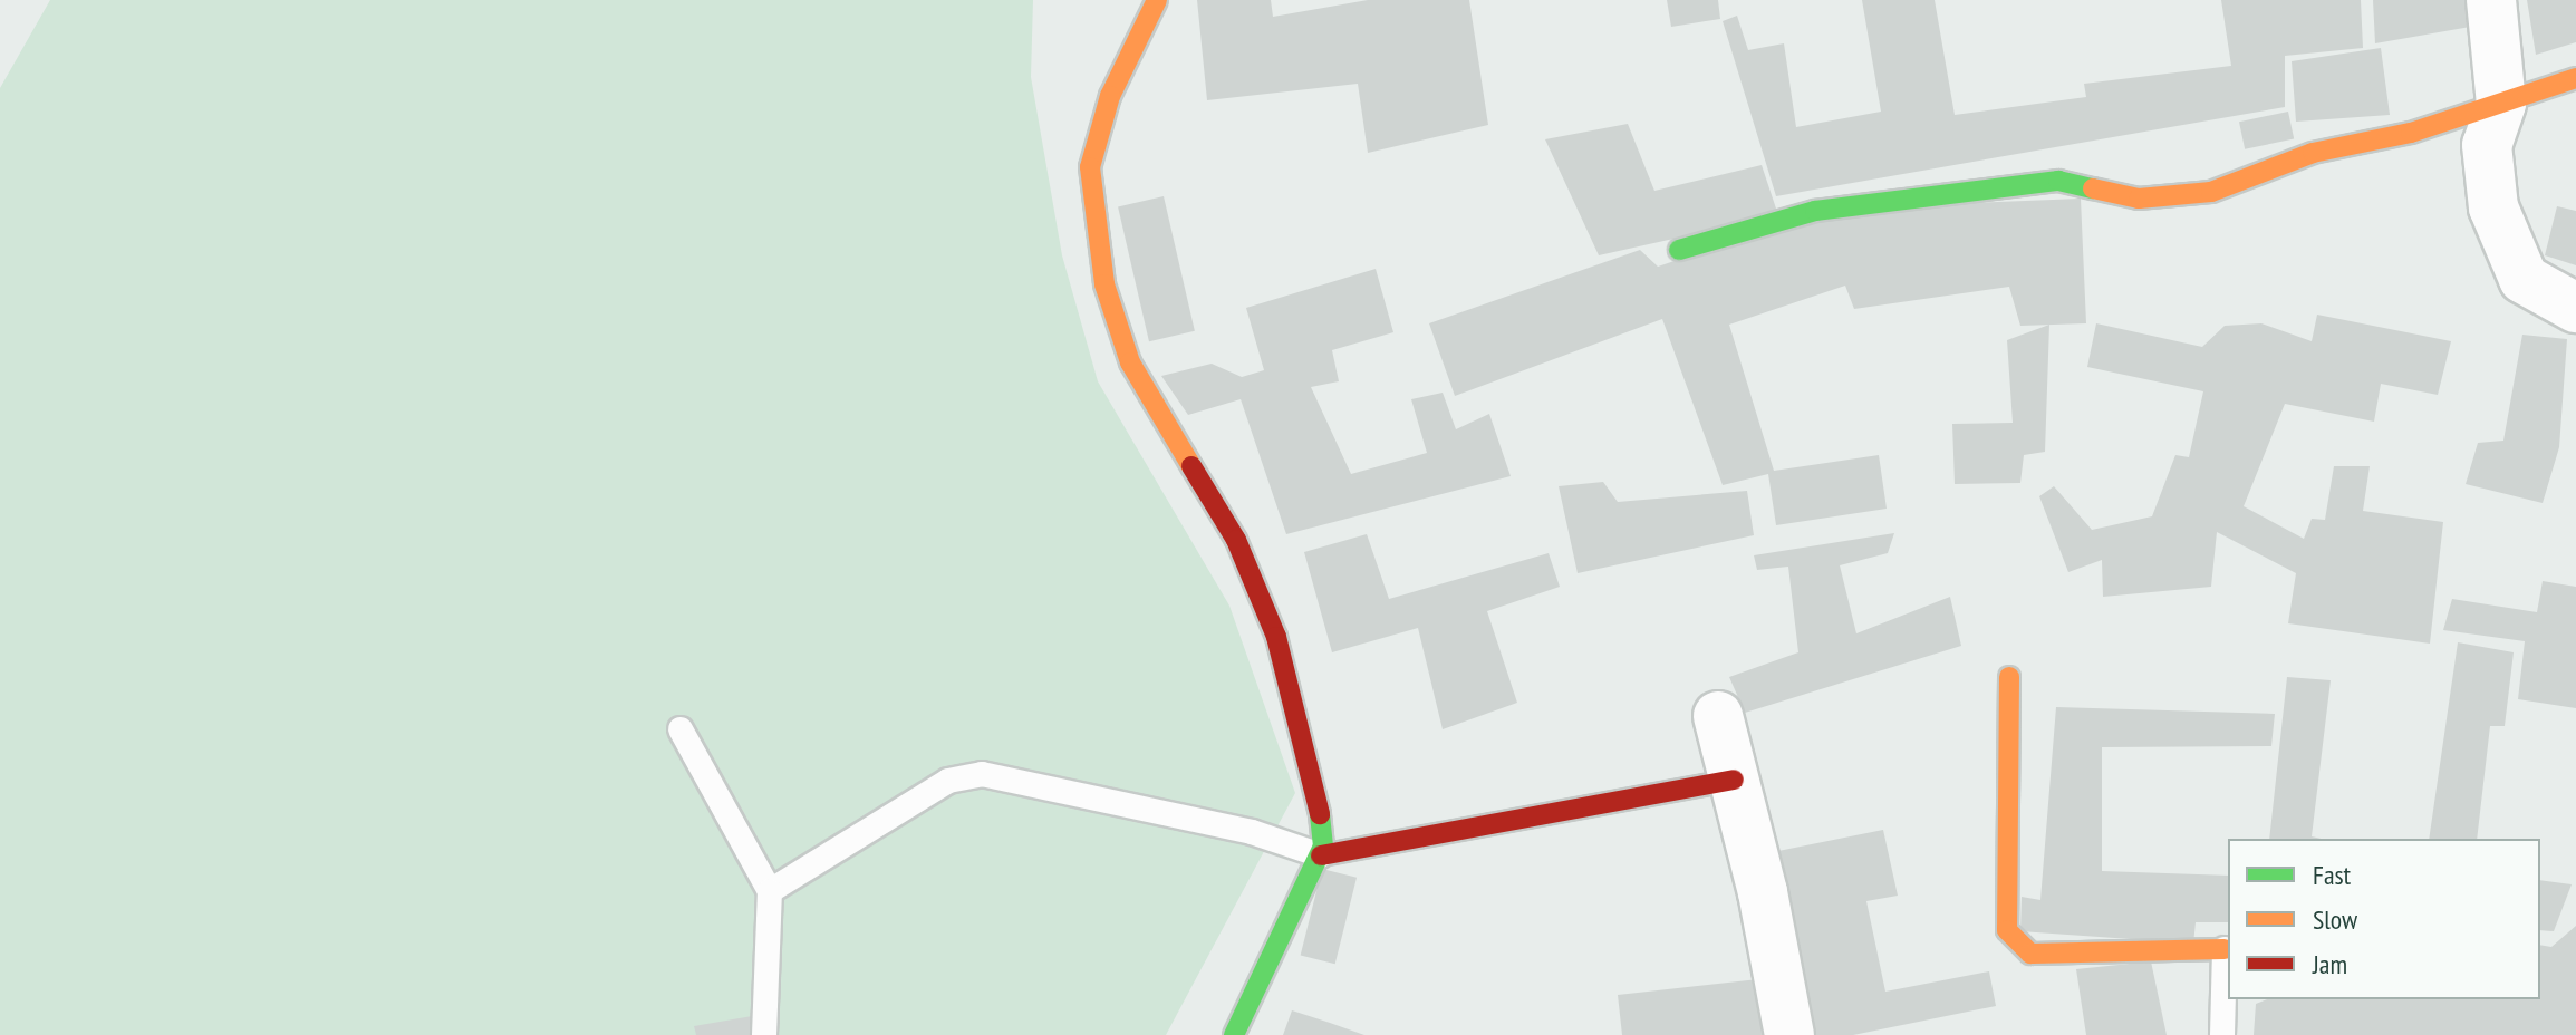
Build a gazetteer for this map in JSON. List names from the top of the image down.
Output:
{
  "legend": ["Fast", "Slow", "Jam"]
}
